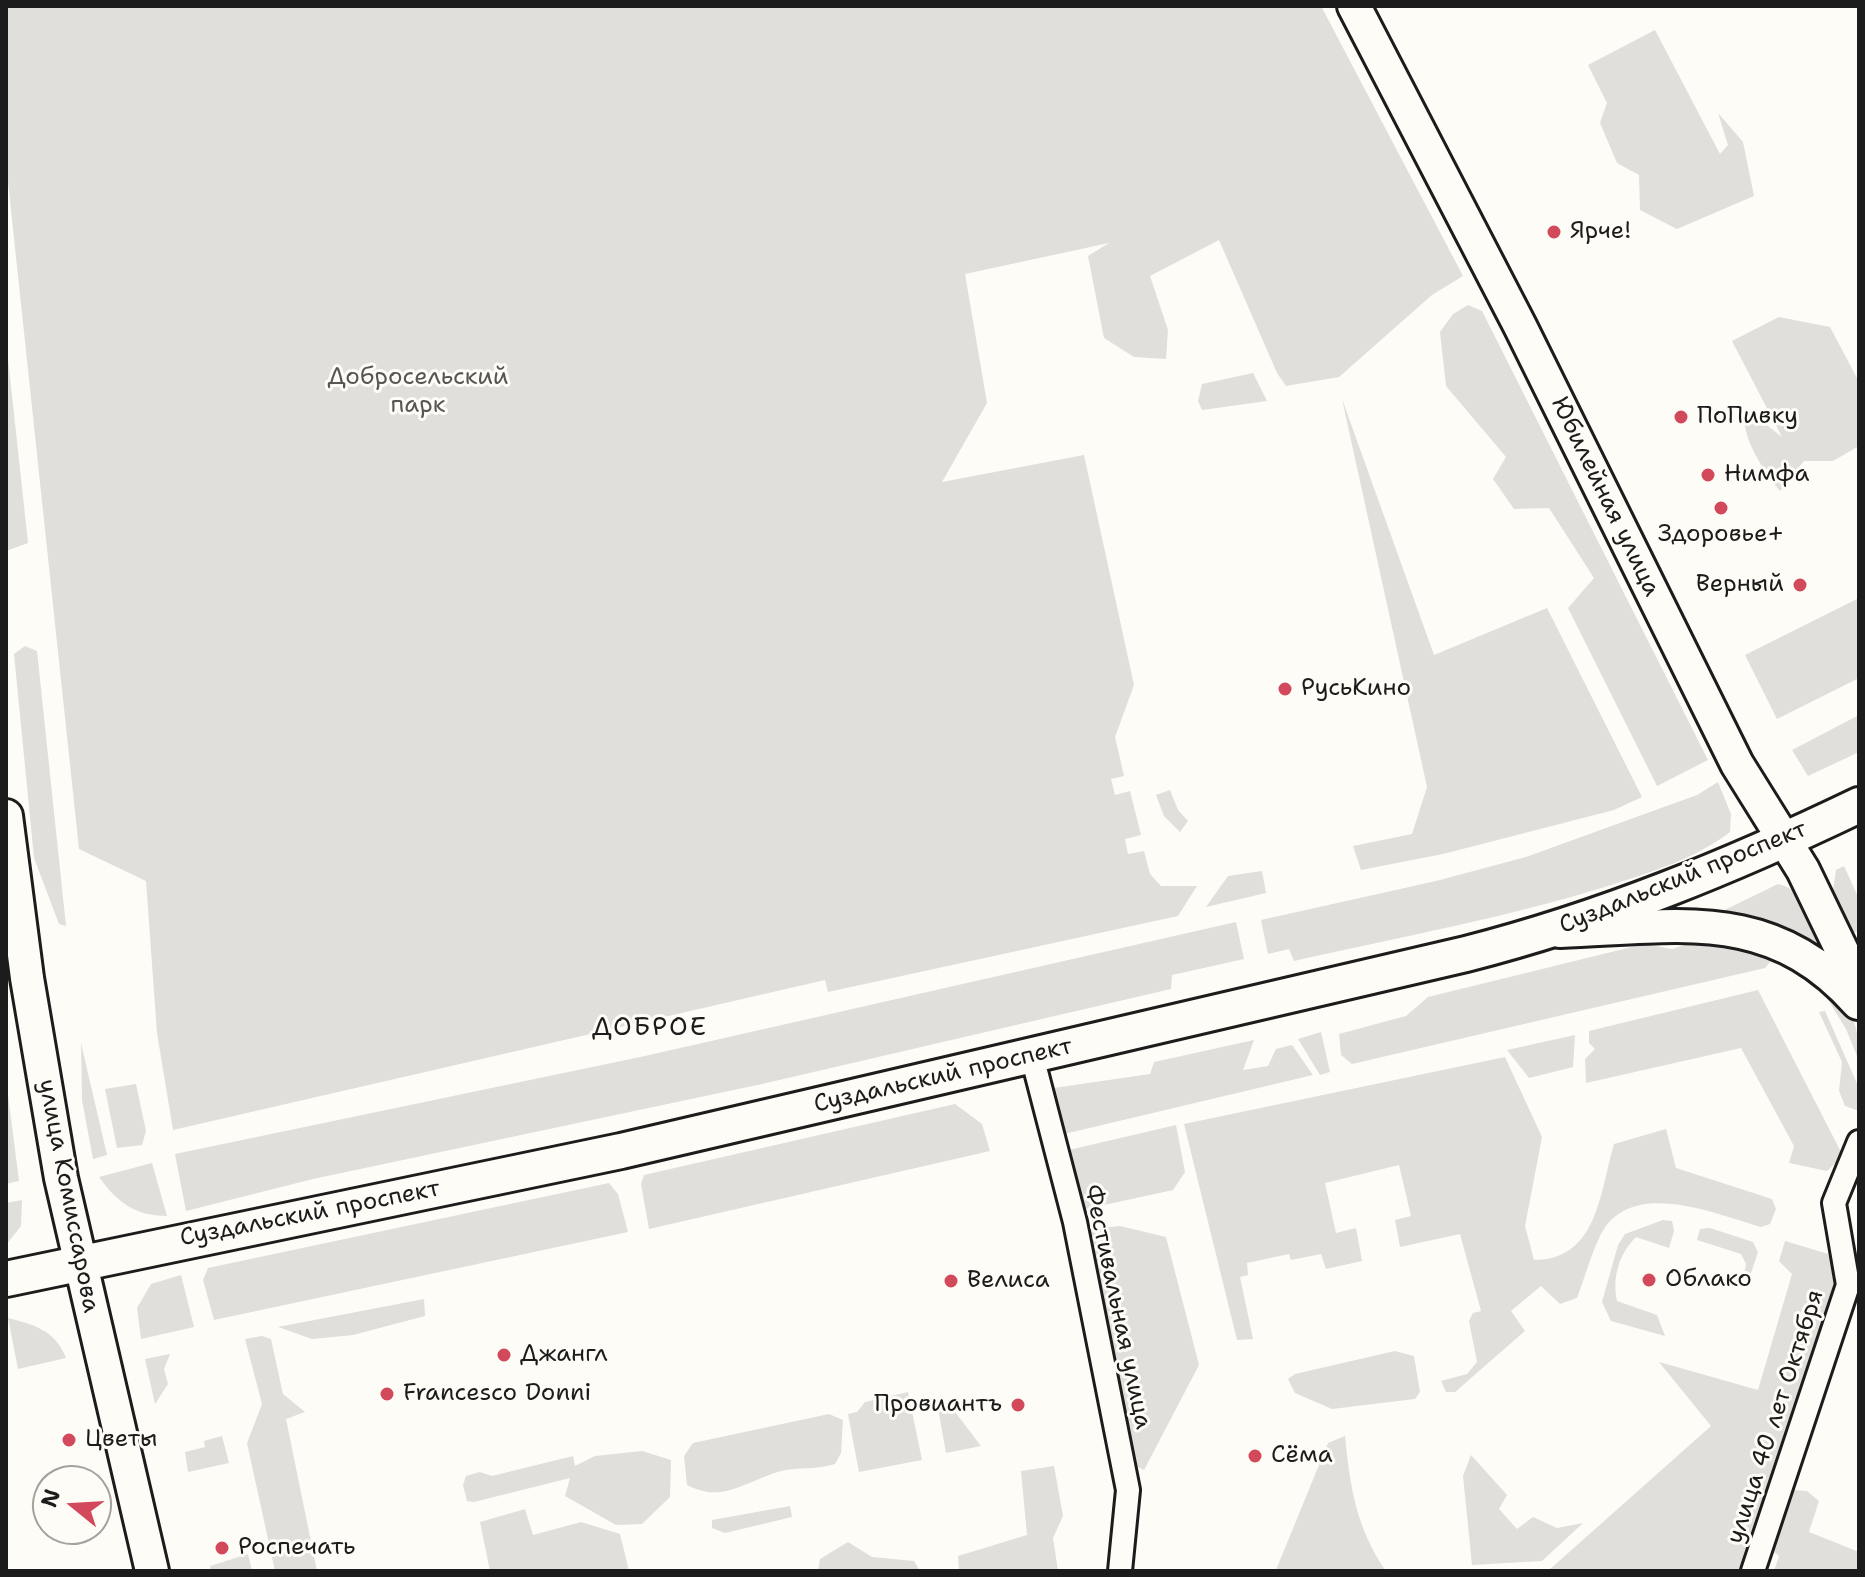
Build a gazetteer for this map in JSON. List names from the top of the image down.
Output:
{
  "streets": {
    "main road": ["Юбилейная улица", "Суздальский проспект", "улица Комиссарова"],
    "street": ["Фестивальная улица", "улица 40 лет Октября"]
  },
  "crossings": [
    ["Юбилейная улица", "Суздальский проспект"],
    ["Суздальский проспект", "улица Комиссарова"],
    ["Суздальский проспект", "Фестивальная улица"]
  ],
  "districts": ["ДОБРОЕ"],
  "parks": ["Добросельский парк"],
  "places": [
    "Ярче!",
    "ПоПивку",
    "Нимфа",
    "Здоровье+",
    "Верный",
    "РусьКино",
    "Облако",
    "Велиса",
    "Джангл",
    "Francesco Donni",
    "Провиантъ",
    "Цветы",
    "Сёма",
    "Роспечать"
  ],
  "north": "left"
}
